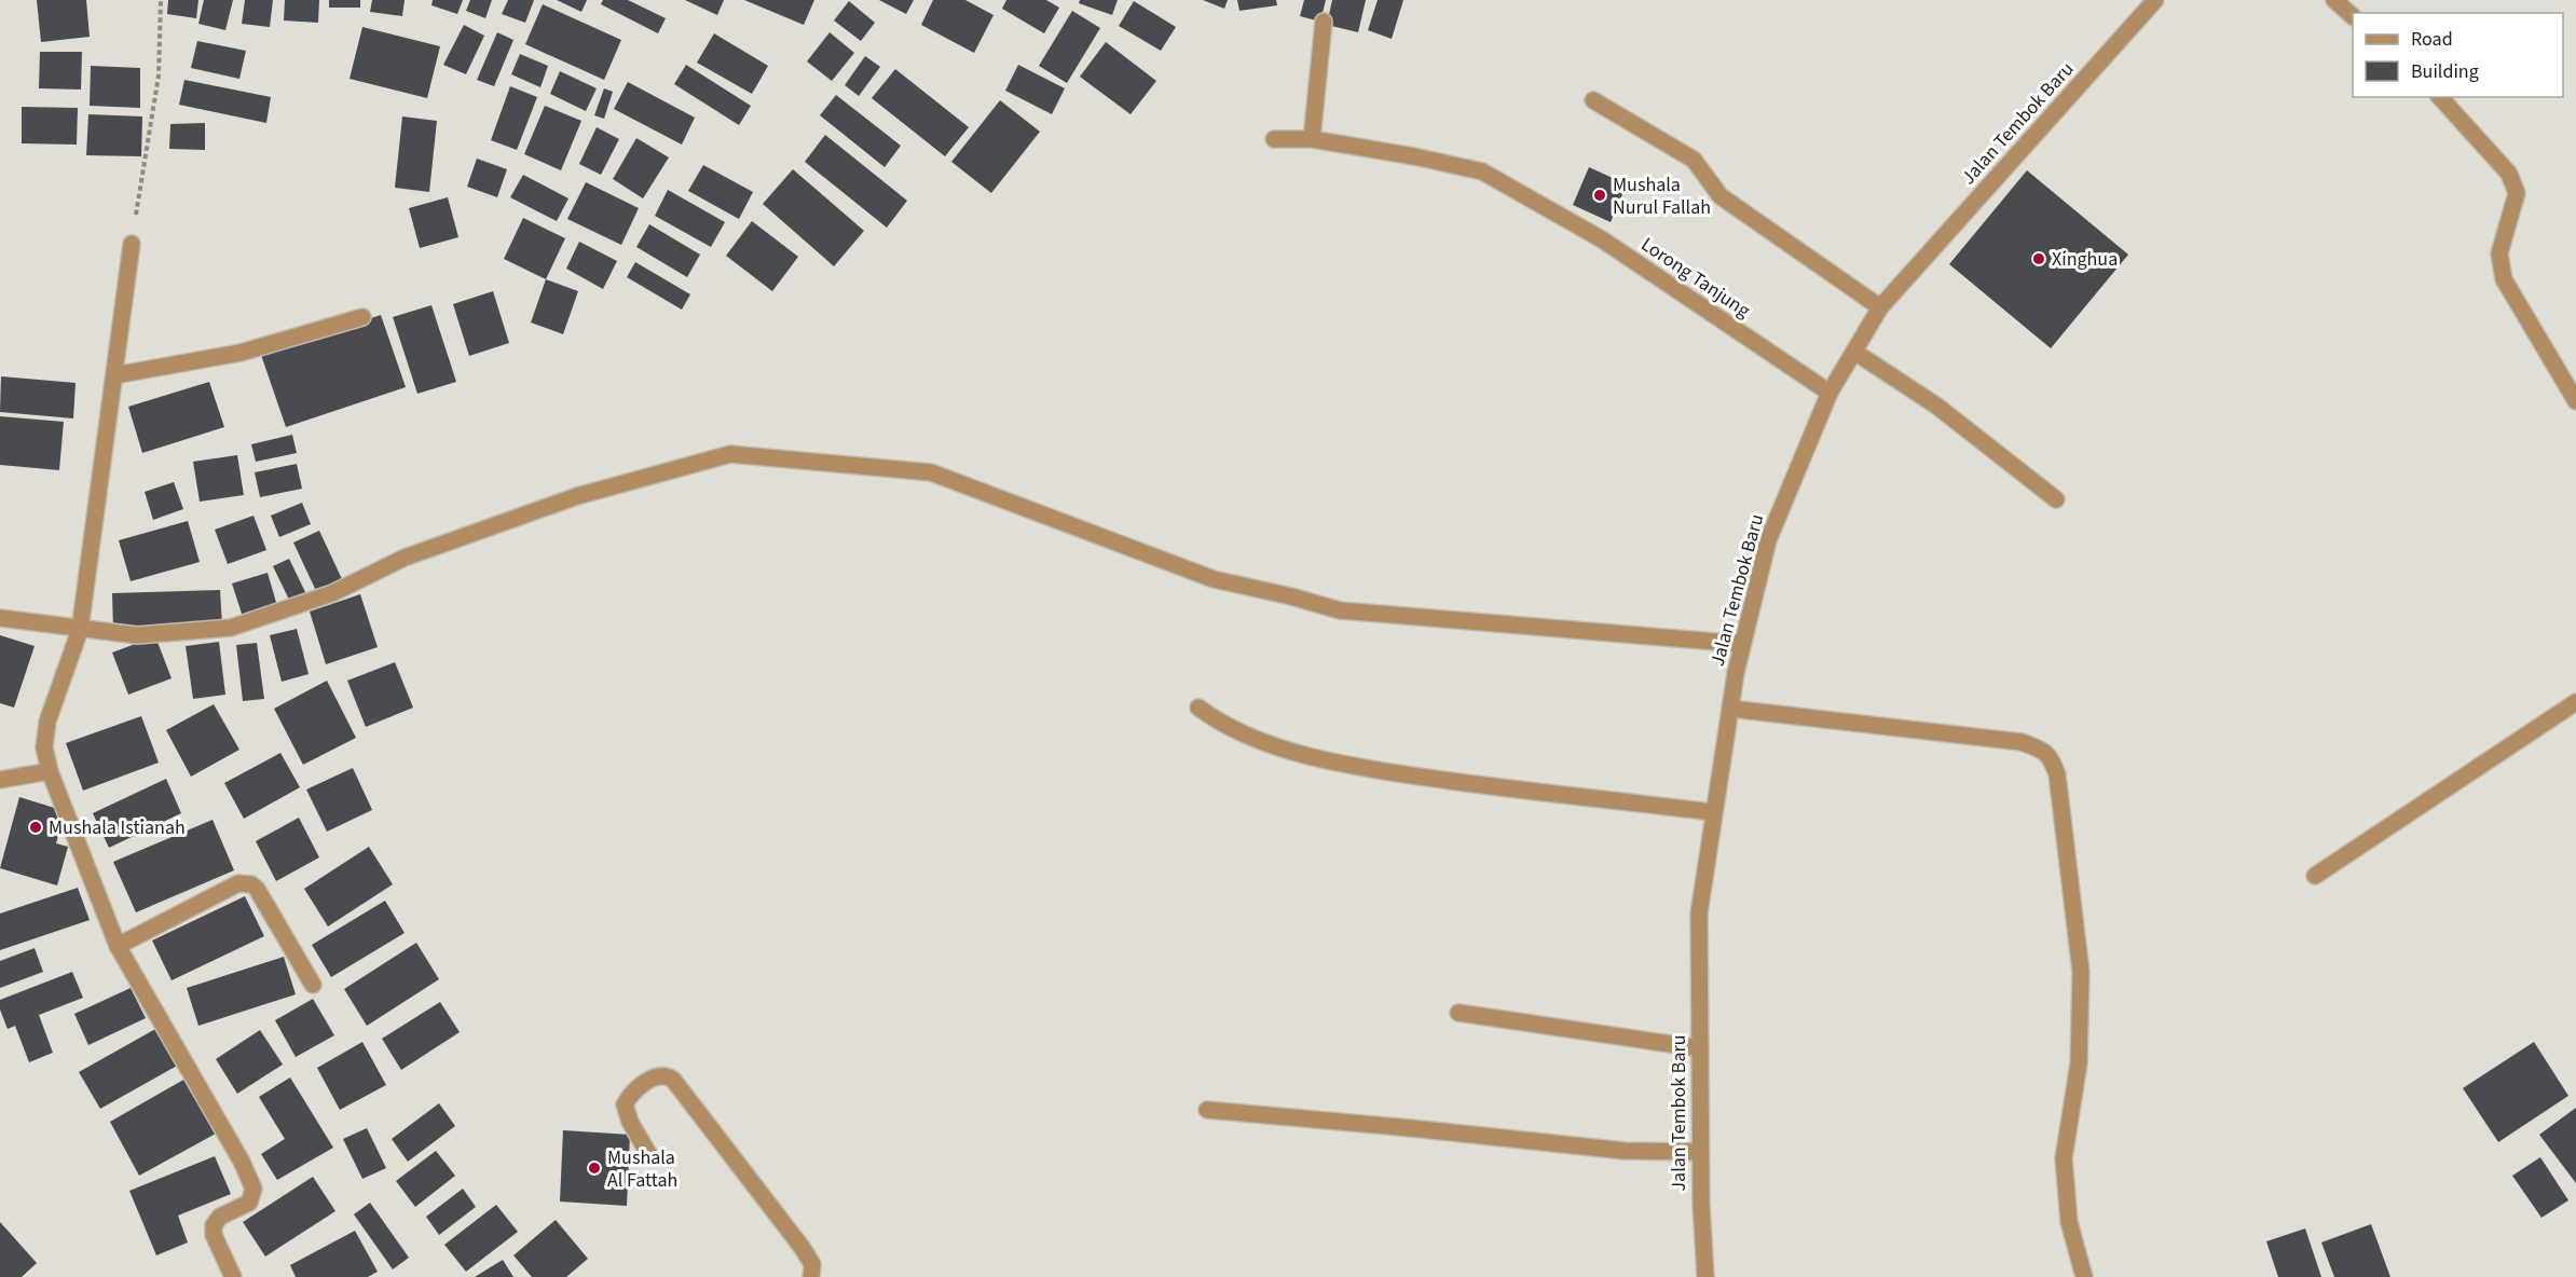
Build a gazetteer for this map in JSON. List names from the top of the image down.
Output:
{
  "streets": {
    "street": ["Jalan Tembok Baru", "Lorong Tanjung"]
  },
  "crossings": [
    ["Jalan Tembok Baru", "Lorong Tanjung"]
  ],
  "places": [
    "Mushala Nurul Fallah",
    "Xinghua",
    "Mushala Istianah",
    "Mushala Al Fattah"
  ],
  "legend": ["Road", "Building"]
}
